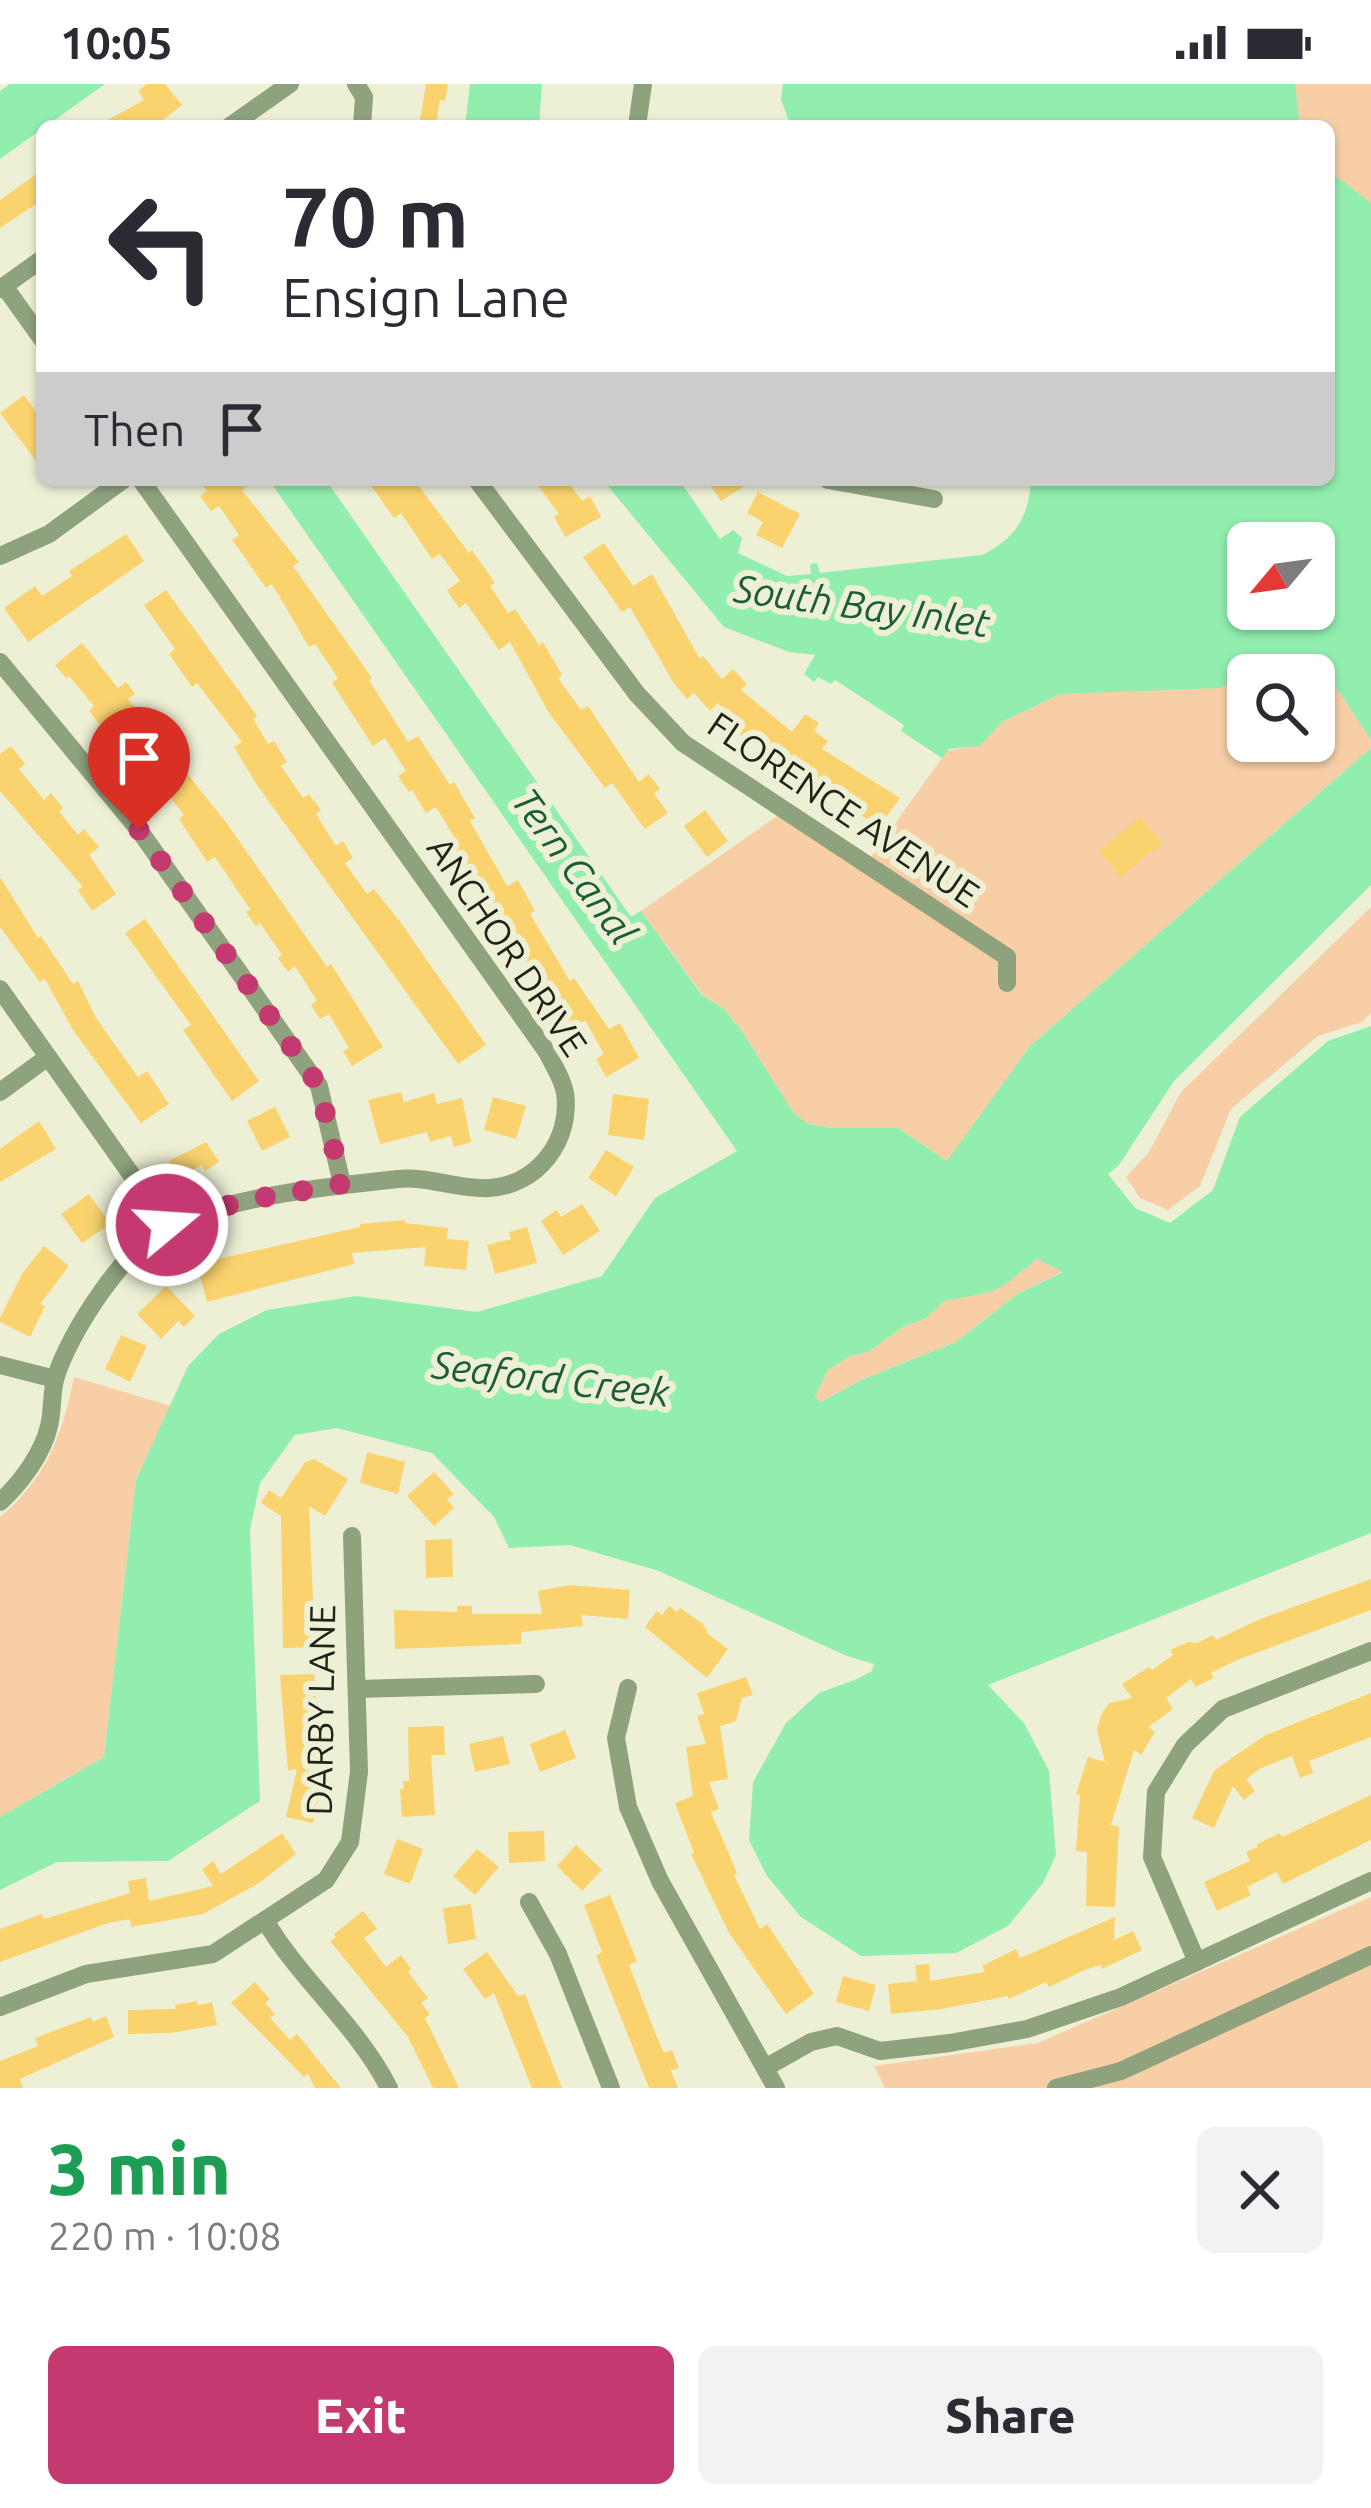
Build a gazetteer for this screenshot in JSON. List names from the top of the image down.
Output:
{
  "streets": {
    "street": ["FLORENCE AVENUE", "ANCHOR DRIVE", "DARBY LANE"]
  },
  "water": ["South Bay Inlet", "Tern Canal", "Seaford Creek"],
  "north": "bottom left",
  "page": {
    "status": "10:05",
    "turn": ["70 m", "Ensign Lane"],
    "then": "Then",
    "heading": ["3 min", "220 m · 10:08"],
    "buttons": ["Exit", "Share"]
  }
}
